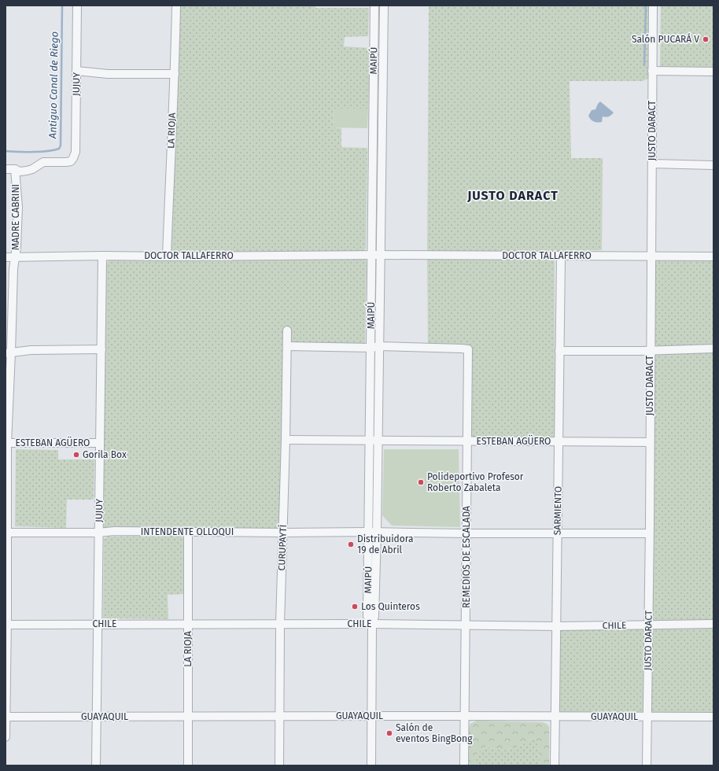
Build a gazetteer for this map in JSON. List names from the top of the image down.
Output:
{
  "streets": {
    "street": [
      "MAIPÚ",
      "JUJUY",
      "LA RIOJA",
      "JUSTO DARACT",
      "MADRE CABRINI",
      "DOCTOR TALLAFERRO",
      "ESTEBAN AGÜERO",
      "SARMIENTO",
      "INTENDENTE OLLOQUI",
      "CURUPAYTÍ",
      "REMEDIOS DE ESCALADA",
      "CHILE",
      "GUAYAQUIL"
    ]
  },
  "crossings": [
    ["MAIPÚ", "DOCTOR TALLAFERRO"],
    ["MAIPÚ", "ESTEBAN AGÜERO"],
    ["MAIPÚ", "INTENDENTE OLLOQUI"],
    ["MAIPÚ", "REMEDIOS DE ESCALADA"],
    ["MAIPÚ", "CHILE"],
    ["MAIPÚ", "GUAYAQUIL"],
    ["JUJUY", "MADRE CABRINI"],
    ["JUJUY", "DOCTOR TALLAFERRO"],
    ["JUJUY", "ESTEBAN AGÜERO"],
    ["JUJUY", "INTENDENTE OLLOQUI"],
    ["JUJUY", "CHILE"],
    ["JUJUY", "GUAYAQUIL"],
    ["LA RIOJA", "DOCTOR TALLAFERRO"],
    ["LA RIOJA", "INTENDENTE OLLOQUI"],
    ["LA RIOJA", "CHILE"],
    ["LA RIOJA", "GUAYAQUIL"],
    ["JUSTO DARACT", "DOCTOR TALLAFERRO"],
    ["JUSTO DARACT", "ESTEBAN AGÜERO"],
    ["JUSTO DARACT", "INTENDENTE OLLOQUI"],
    ["JUSTO DARACT", "CHILE"],
    ["JUSTO DARACT", "GUAYAQUIL"],
    ["MADRE CABRINI", "DOCTOR TALLAFERRO"],
    ["MADRE CABRINI", "ESTEBAN AGÜERO"],
    ["MADRE CABRINI", "INTENDENTE OLLOQUI"],
    ["MADRE CABRINI", "CHILE"],
    ["MADRE CABRINI", "GUAYAQUIL"],
    ["DOCTOR TALLAFERRO", "SARMIENTO"],
    ["ESTEBAN AGÜERO", "SARMIENTO"],
    ["ESTEBAN AGÜERO", "CURUPAYTÍ"],
    ["ESTEBAN AGÜERO", "REMEDIOS DE ESCALADA"],
    ["SARMIENTO", "INTENDENTE OLLOQUI"],
    ["SARMIENTO", "CHILE"],
    ["SARMIENTO", "GUAYAQUIL"],
    ["INTENDENTE OLLOQUI", "CURUPAYTÍ"],
    ["INTENDENTE OLLOQUI", "REMEDIOS DE ESCALADA"],
    ["CURUPAYTÍ", "CHILE"],
    ["CURUPAYTÍ", "GUAYAQUIL"],
    ["REMEDIOS DE ESCALADA", "CHILE"],
    ["REMEDIOS DE ESCALADA", "GUAYAQUIL"]
  ],
  "districts": ["JUSTO DARACT"],
  "water": ["Antiguo Canal de Riego"],
  "places": [
    "Salón PUCARÁ V",
    "Gorila Box",
    "Polideportivo Profesor Roberto Zabaleta",
    "Distribuidora 19 de Abril",
    "Los Quinteros",
    "Salón de eventos BingBong"
  ]
}
